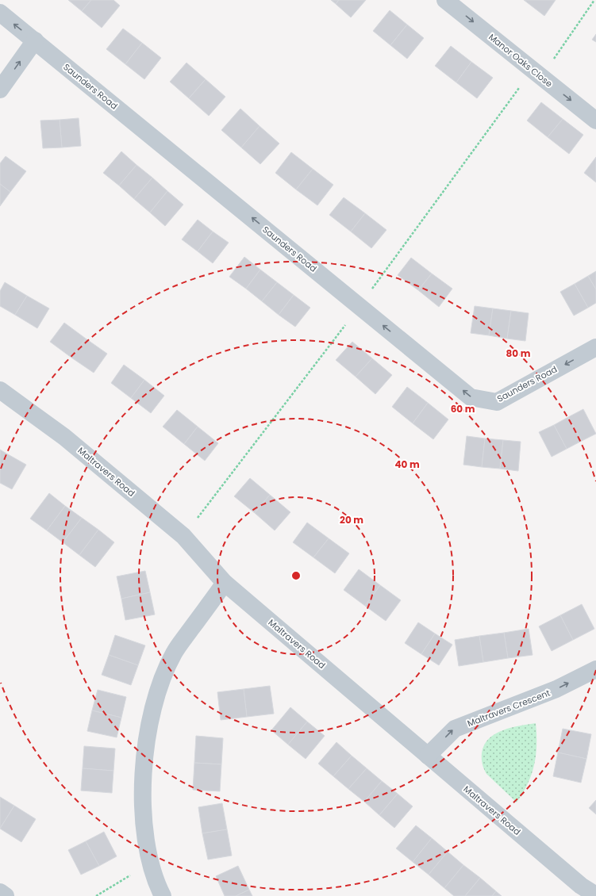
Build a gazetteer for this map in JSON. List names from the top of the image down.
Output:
{
  "streets": {
    "street": [
      "Manor Oaks Close",
      "Saunders Road",
      "Maltravers Road",
      "Maltravers Crescent"
    ]
  },
  "crossings": [
    ["Maltravers Road", "Maltravers Crescent"]
  ],
  "one_way": ["Manor Oaks Close", "Saunders Road", "Maltravers Crescent"],
  "rings": [
    "80 m",
    "60 m",
    "40 m",
    "20 m"
  ]
}
